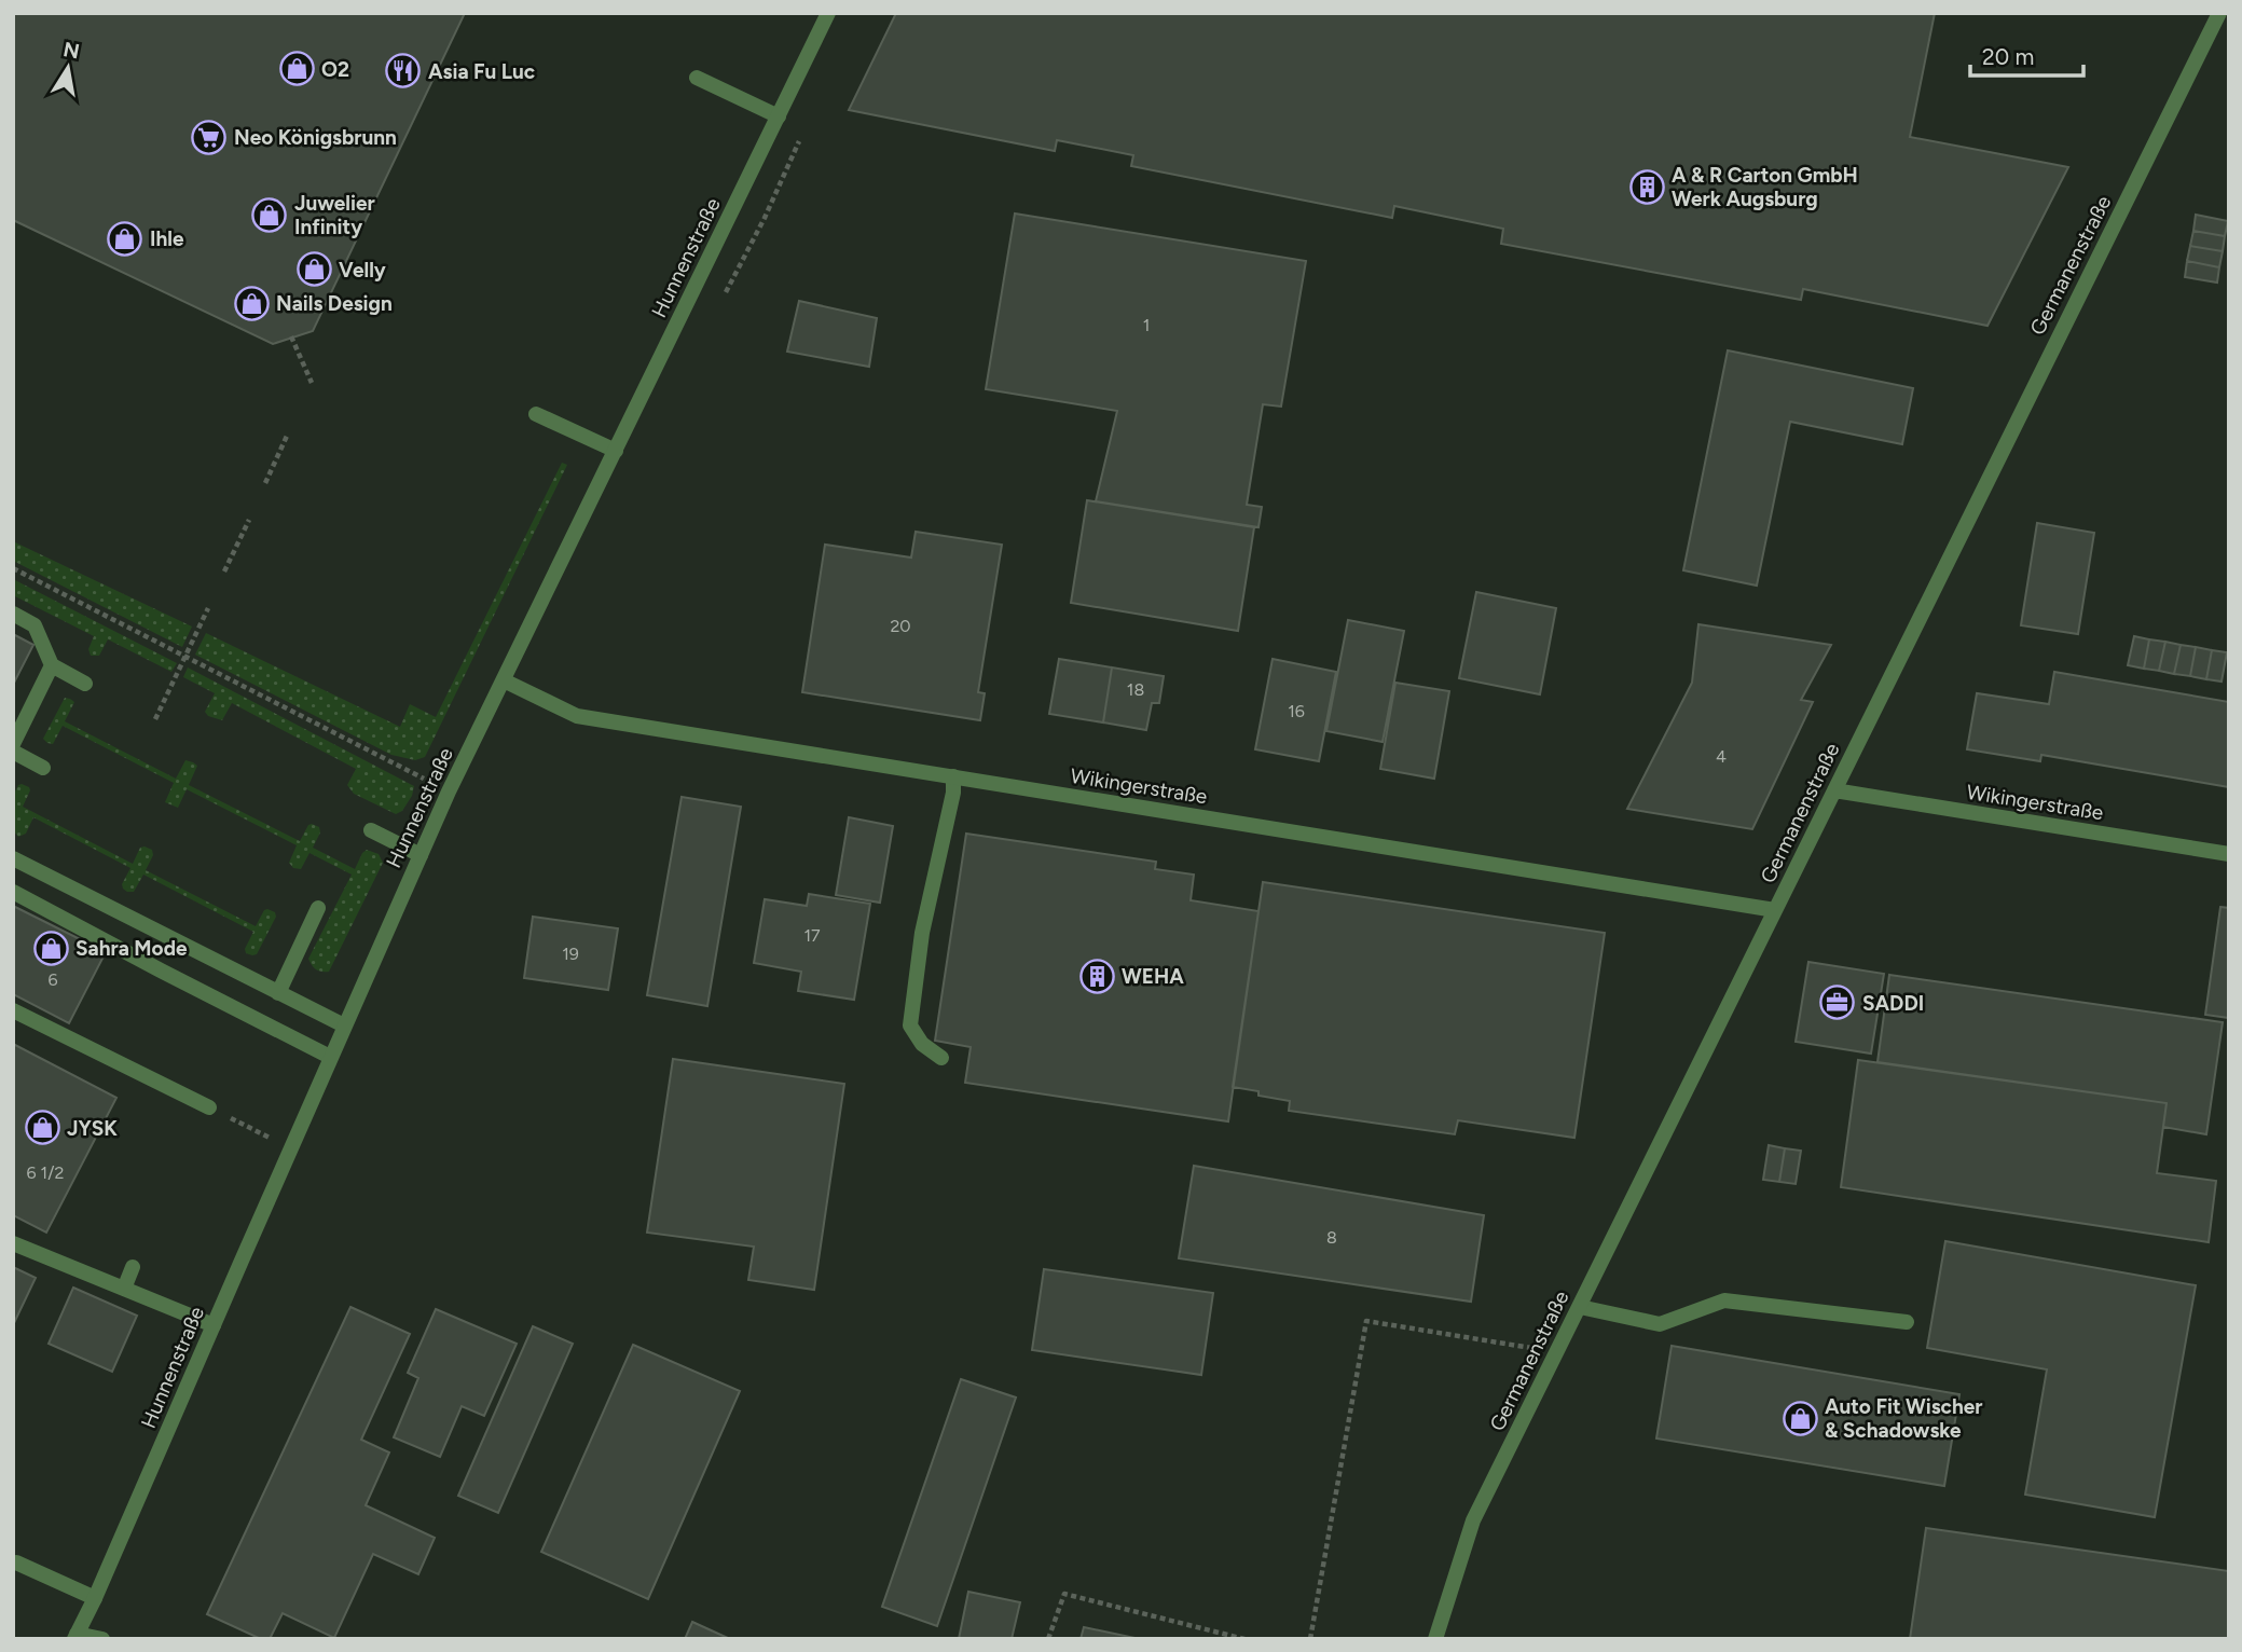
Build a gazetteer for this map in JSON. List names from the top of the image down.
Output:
{
  "streets": {
    "street": ["Hunnenstraße", "Germanenstraße", "Wikingerstraße"]
  },
  "crossings": [
    ["Hunnenstraße", "Wikingerstraße"],
    ["Germanenstraße", "Wikingerstraße"]
  ],
  "places": {
    "shop": [
      "O2",
      "Juwelier Infinity",
      "Ihle",
      "Velly",
      "Nails Design",
      "Sahra Mode",
      "JYSK",
      "Auto Fit Wischer & Schadowske"
    ],
    "restaurant": ["Asia Fu Luc"],
    "supermarket": ["Neo Königsbrunn"],
    "building": ["A & R Carton GmbH Werk Augsburg", "WEHA"],
    "office": ["SADDI"]
  },
  "house_numbers": [
    "1",
    "20",
    "18",
    "16",
    "4",
    "17",
    "19",
    "6",
    "6 1/2",
    "8"
  ],
  "scale_bar": "20 m",
  "north": "top"
}
